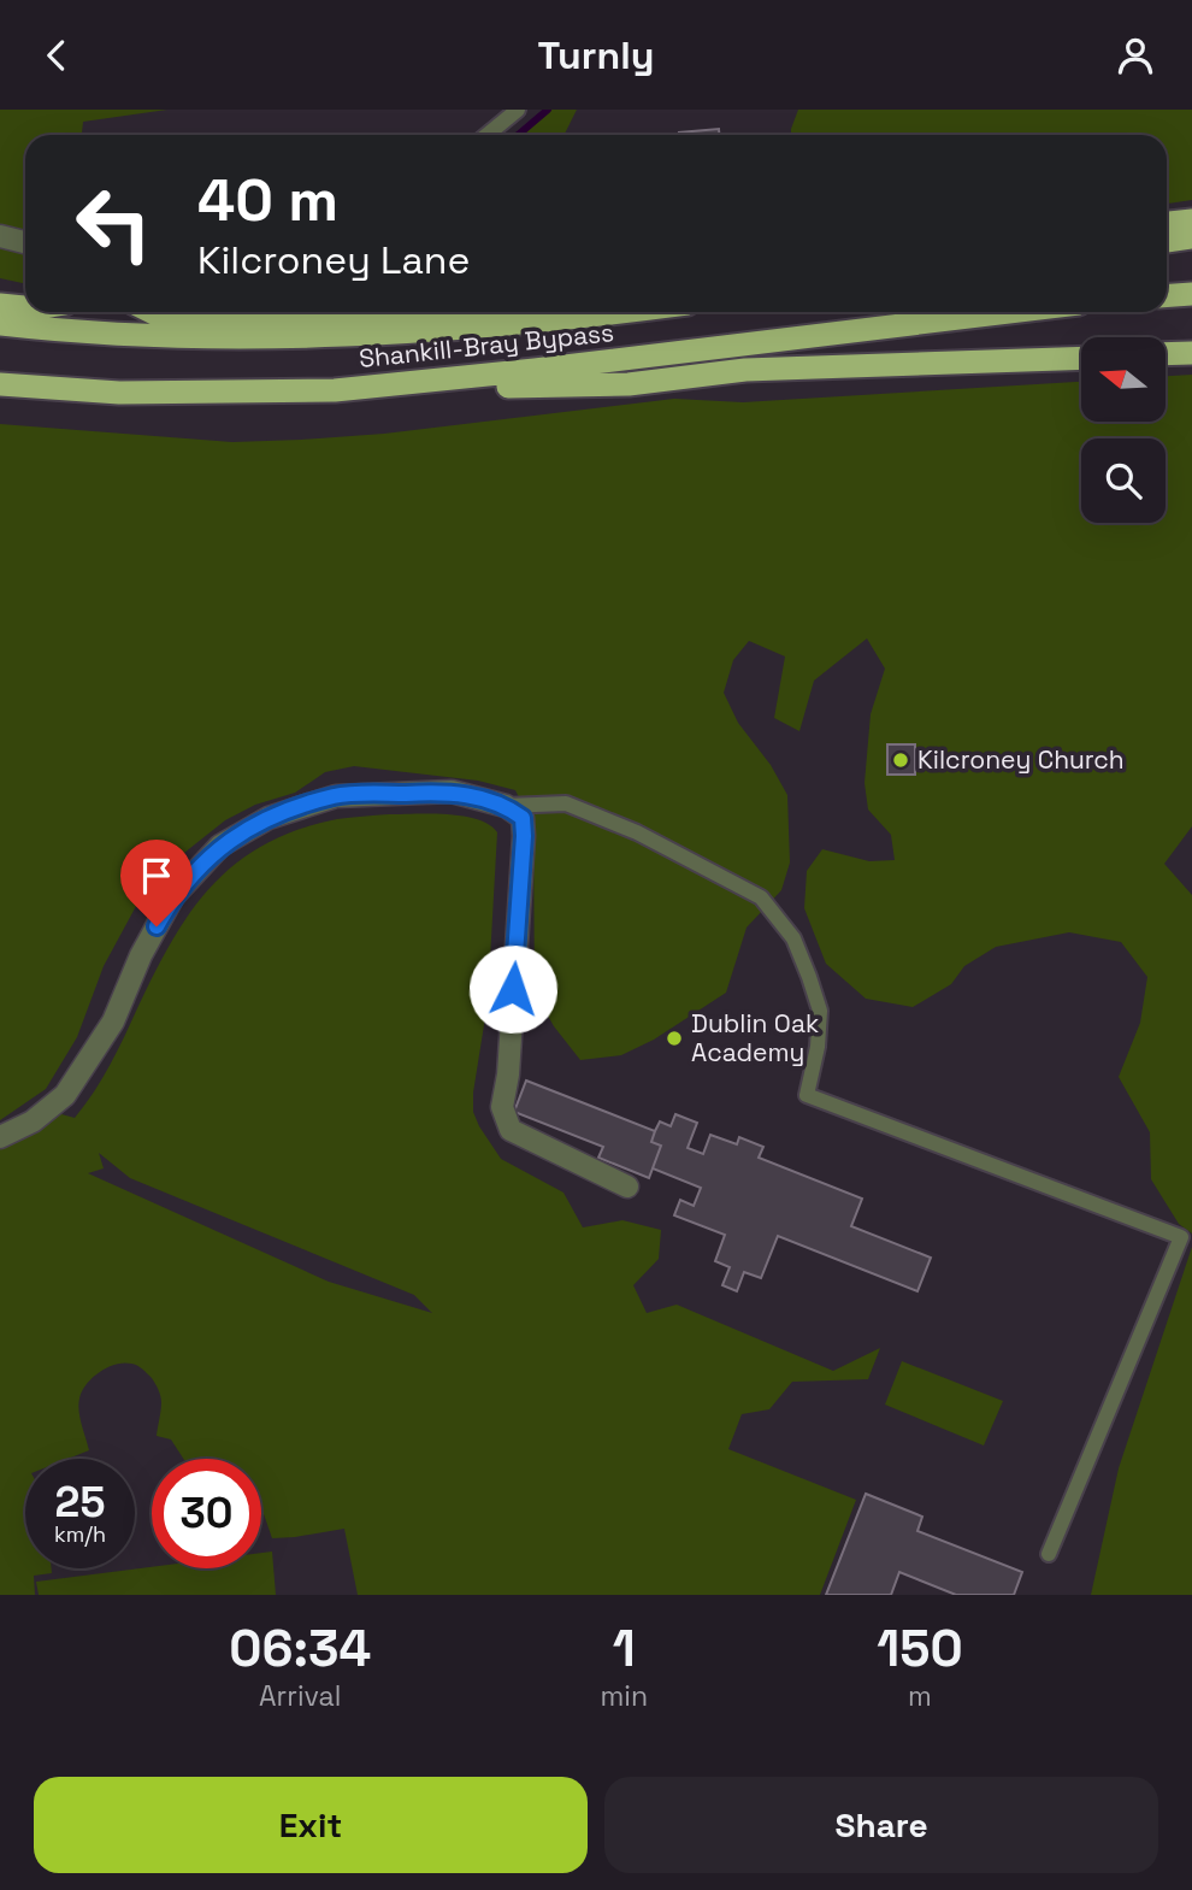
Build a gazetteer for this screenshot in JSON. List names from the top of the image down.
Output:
{
  "streets": {
    "highway": ["Shankill-Bray Bypass"]
  },
  "places": ["Kilcroney Church", "Dublin Oak Academy"],
  "north": "left",
  "page": {
    "header": "Turnly",
    "turn": ["40 m", "Kilcroney Lane"],
    "speed": "25 km/h",
    "limit": "30",
    "eta": [
      "06:34",
      "Arrival",
      "1",
      "min",
      "150",
      "m"
    ],
    "buttons": ["Exit", "Share"]
  }
}
